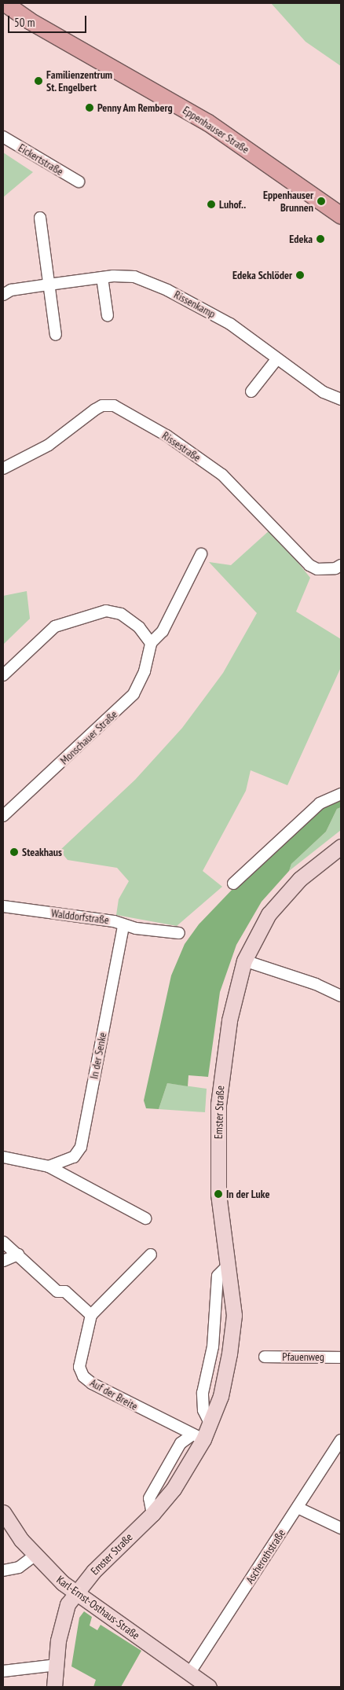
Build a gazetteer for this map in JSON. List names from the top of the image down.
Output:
{
  "streets": {
    "main road": ["Eppenhauser Straße"],
    "street": [
      "Eickertstraße",
      "Rissenkamp",
      "Rissestraße",
      "Monschauer Straße",
      "Walddorfstraße",
      "In der Senke",
      "Emster Straße",
      "Pfauenweg",
      "Auf der Breite",
      "Ascherothstraße",
      "Karl-Ernst-Osthaus-Straße"
    ]
  },
  "crossings": [
    ["Walddorfstraße", "In der Senke"],
    ["Emster Straße", "Auf der Breite"],
    ["Emster Straße", "Karl-Ernst-Osthaus-Straße"],
    ["Ascherothstraße", "Karl-Ernst-Osthaus-Straße"]
  ],
  "places": [
    "Familienzentrum St. Engelbert",
    "Penny Am Remberg",
    "Eppenhauser Brunnen",
    "Luhof..",
    "Edeka",
    "Edeka Schlöder",
    "Steakhaus",
    "In der Luke"
  ],
  "scale_bar": "50 m"
}
